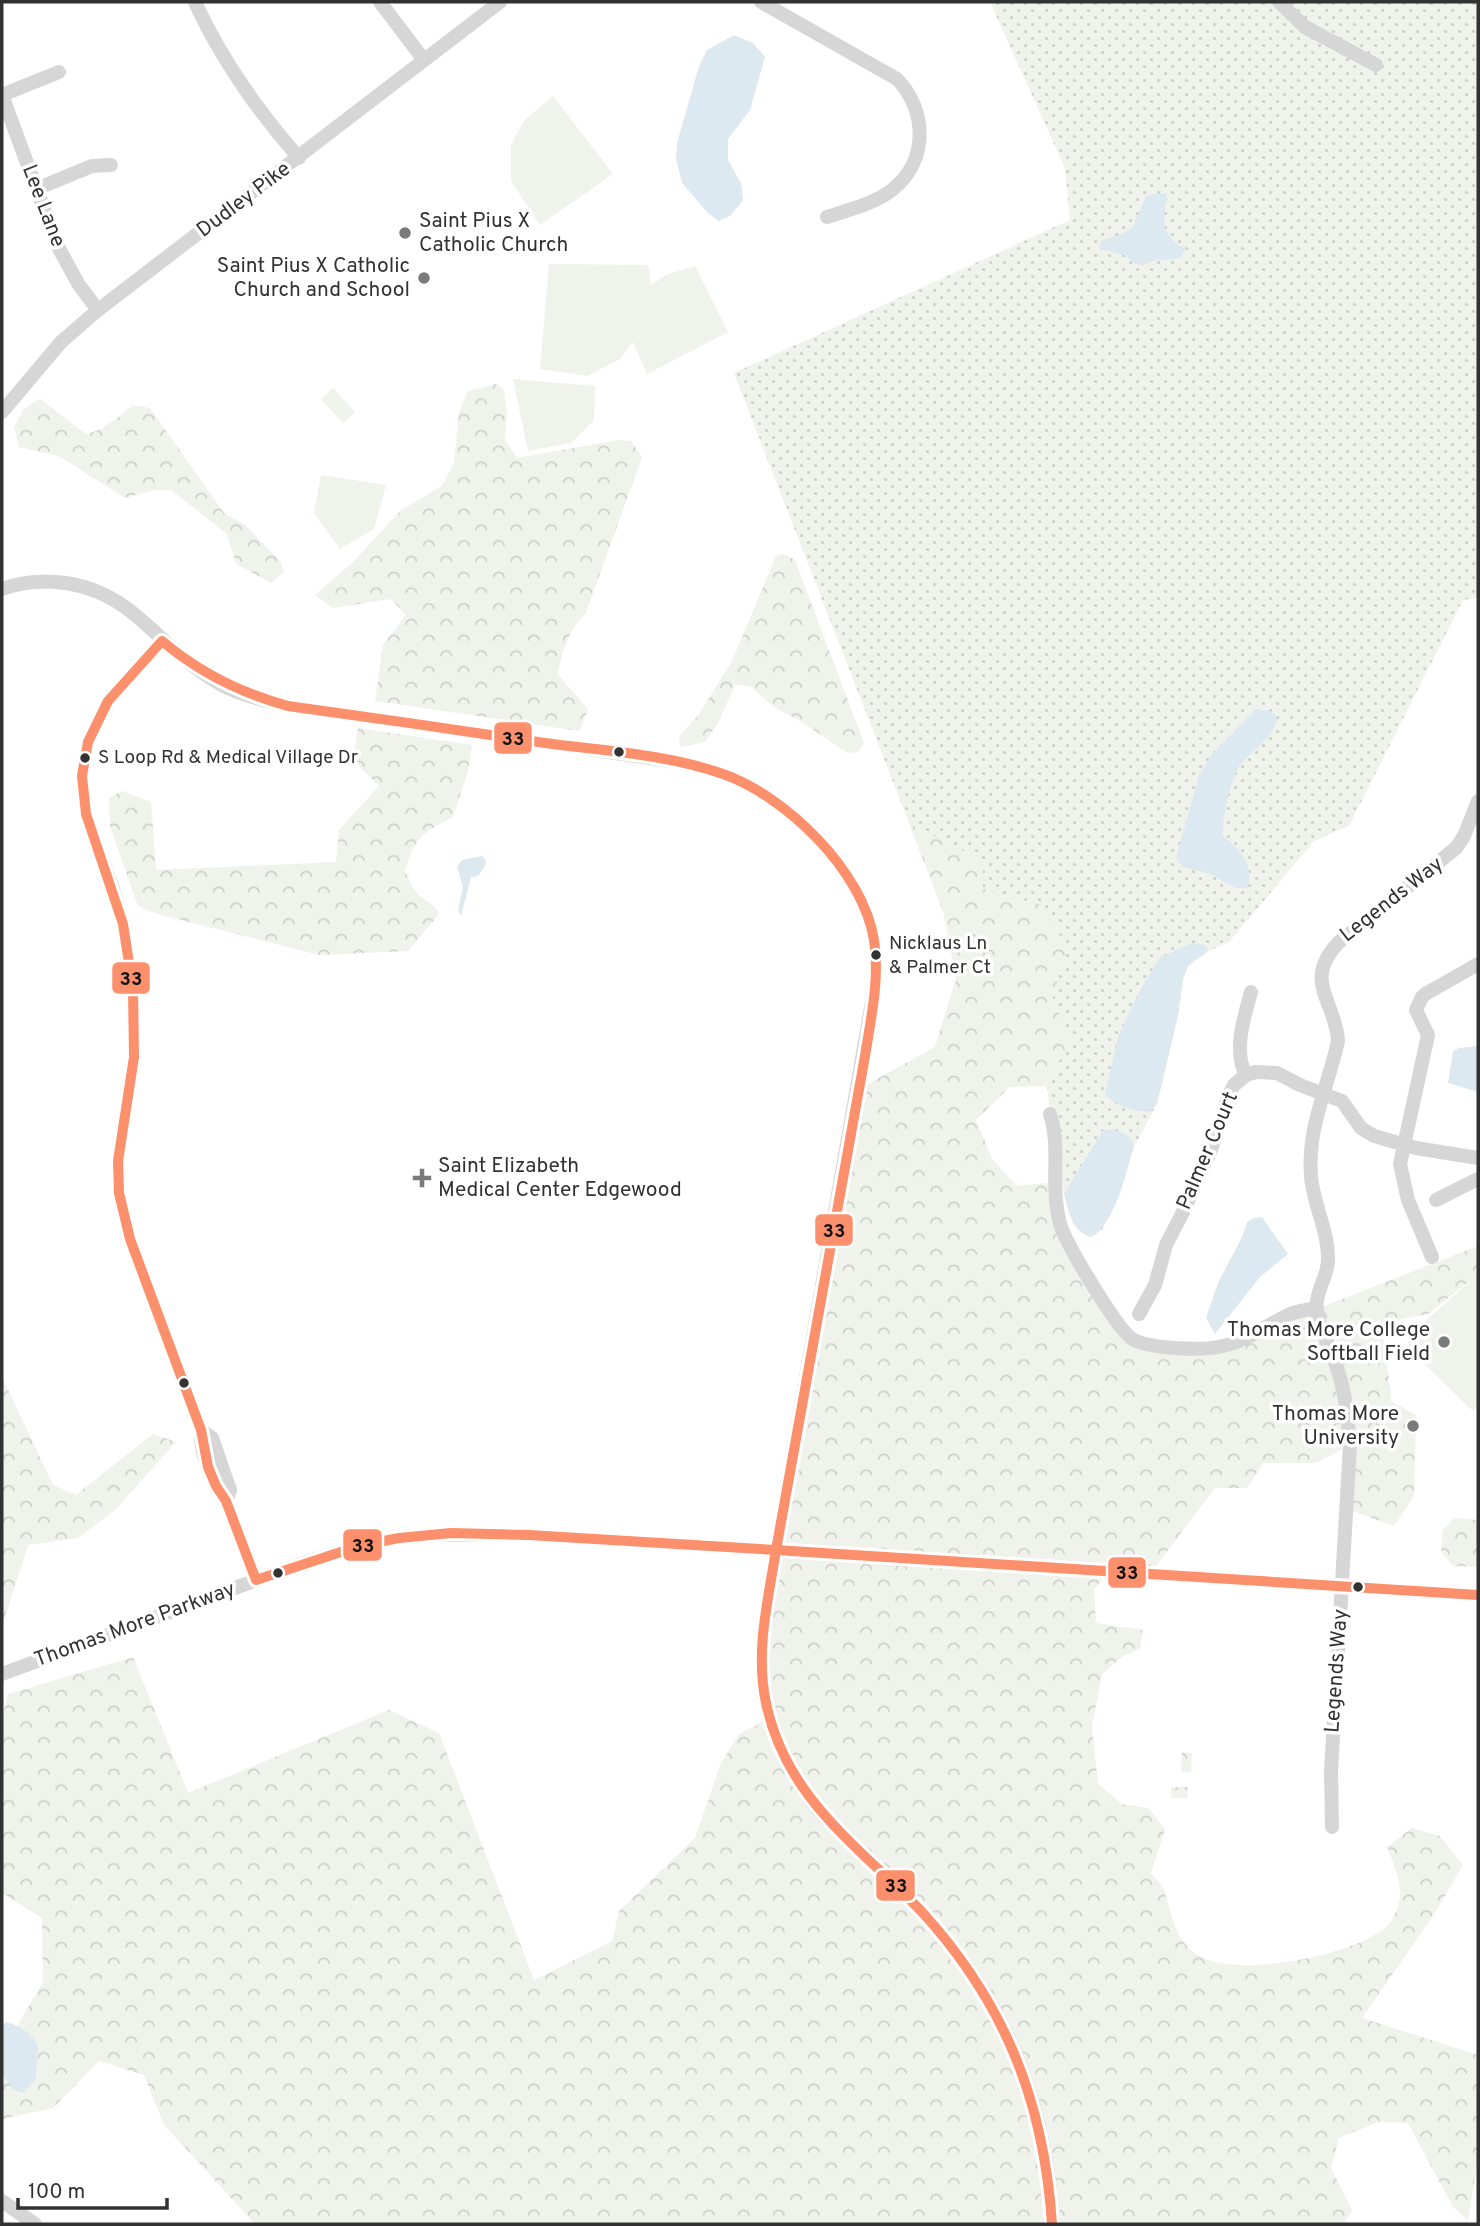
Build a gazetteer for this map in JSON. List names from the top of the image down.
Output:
{
  "streets": {
    "street": [
      "Dudley Pike",
      "Lee Lane",
      "Legends Way",
      "Palmer Court",
      "Thomas More Parkway"
    ]
  },
  "crossings": [
    ["Dudley Pike", "Lee Lane"],
    ["Legends Way", "Palmer Court"],
    ["Legends Way", "Thomas More Parkway"]
  ],
  "places": {
    "other": [
      "Saint Pius X Catholic Church",
      "Saint Pius X Catholic Church and School",
      "S Loop Rd & Medical Village Dr",
      "Nicklaus Ln & Palmer Ct",
      "Thomas More College Softball Field",
      "Thomas More University"
    ],
    "health": ["Saint Elizabeth Medical Center Edgewood"]
  },
  "lines": ["transit line 33"],
  "scale_bar": "100 m"
}
